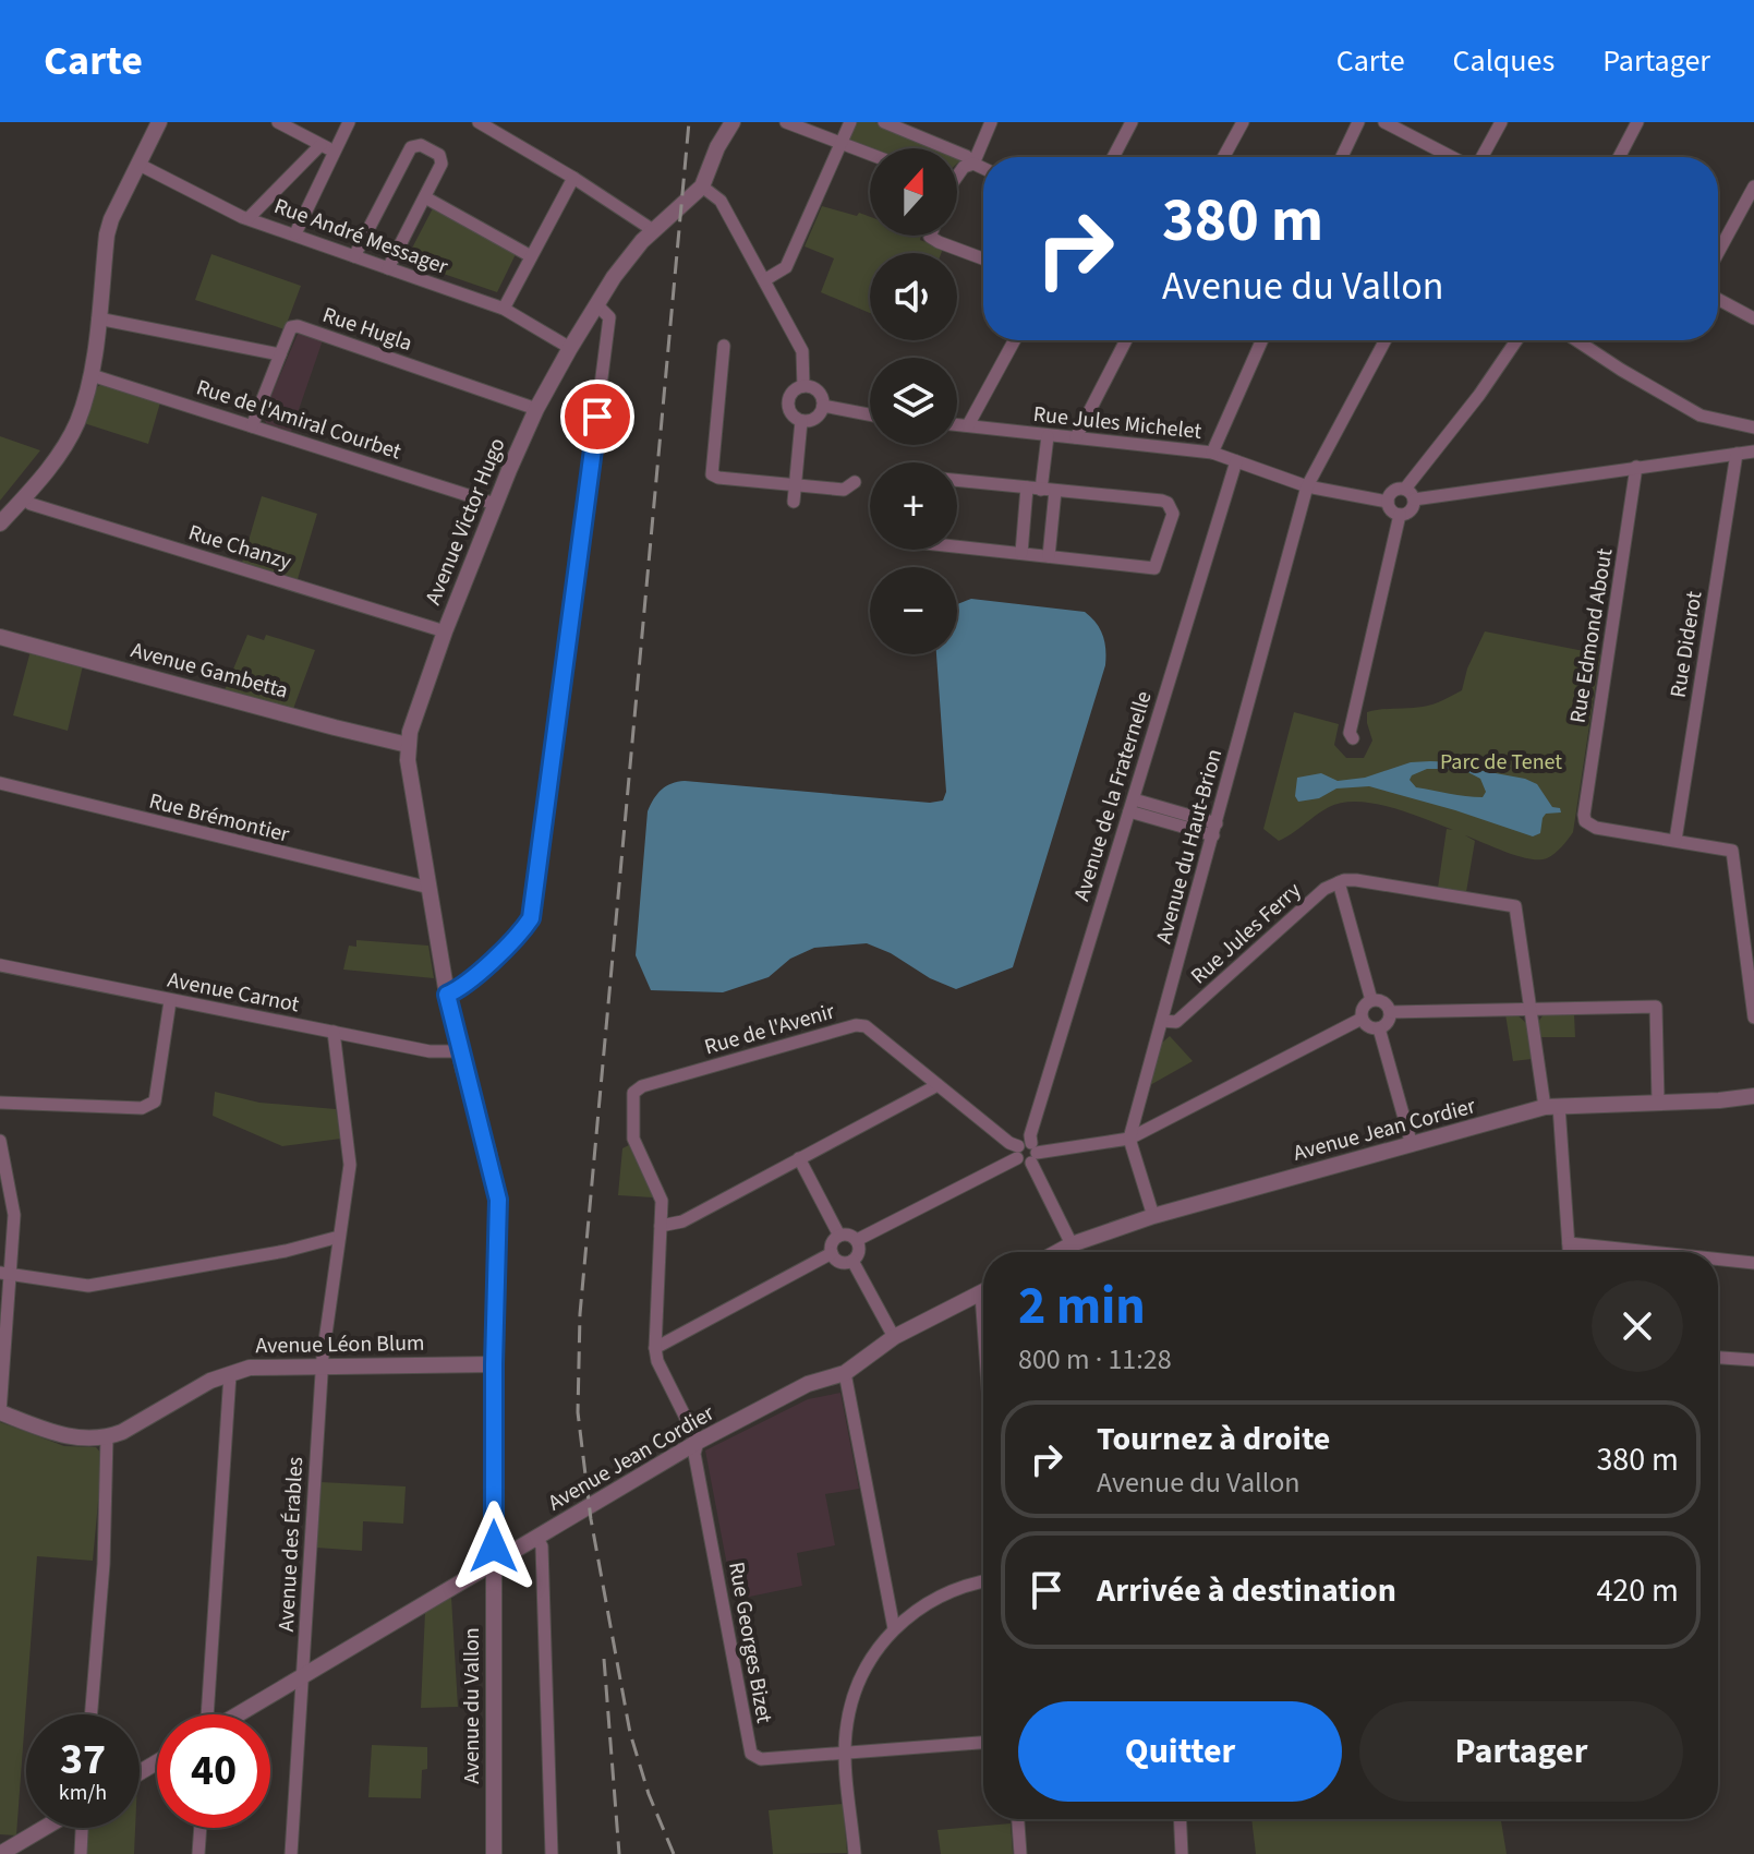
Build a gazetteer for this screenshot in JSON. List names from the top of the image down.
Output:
{
  "streets": {
    "street": [
      "Rue André Messager",
      "Rue Hugla",
      "Rue de l'Amiral Courbet",
      "Rue Jules Michelet",
      "Avenue Victor Hugo",
      "Rue Chanzy",
      "Rue Edmond About",
      "Rue Diderot",
      "Avenue Gambetta",
      "Avenue de la Fraternelle",
      "Rue Brémontier",
      "Avenue du Haut-Brion",
      "Rue Jules Ferry",
      "Avenue Carnot",
      "Rue de l'Avenir",
      "Avenue Jean Cordier",
      "Avenue Léon Blum",
      "Avenue des Érables",
      "Rue Georges Bizet",
      "Avenue du Vallon"
    ]
  },
  "crossings": [
    ["Rue André Messager", "Avenue Victor Hugo"],
    ["Rue Hugla", "Avenue Victor Hugo"],
    ["Rue de l'Amiral Courbet", "Avenue Victor Hugo"],
    ["Rue Jules Michelet", "Avenue de la Fraternelle"],
    ["Rue Jules Michelet", "Avenue du Haut-Brion"],
    ["Avenue Victor Hugo", "Rue Chanzy"],
    ["Avenue Victor Hugo", "Avenue Gambetta"],
    ["Avenue Victor Hugo", "Rue Brémontier"],
    ["Avenue Victor Hugo", "Avenue du Vallon"],
    ["Rue Edmond About", "Rue Diderot"],
    ["Avenue de la Fraternelle", "Rue de l'Avenir"],
    ["Avenue du Haut-Brion", "Rue Jules Ferry"],
    ["Avenue Carnot", "Avenue des Érables"],
    ["Avenue Carnot", "Avenue du Vallon"],
    ["Avenue Jean Cordier", "Avenue des Érables"],
    ["Avenue Jean Cordier", "Rue Georges Bizet"],
    ["Avenue Jean Cordier", "Avenue du Vallon"],
    ["Avenue Léon Blum", "Avenue des Érables"],
    ["Avenue Léon Blum", "Avenue du Vallon"]
  ],
  "parks": ["Parc de Tenet"],
  "north": "top",
  "page": {
    "header": "Carte",
    "nav": ["Carte", "Calques", "Partager"],
    "map_buttons": ["+", "−"],
    "turn": ["380 m", "Avenue du Vallon"],
    "heading": ["2 min", "800 m · 11:28"],
    "list": [
      {
        "name": "Tournez à droite",
        "note": "Avenue du Vallon",
        "value": "380 m"
      },
      {
        "name": "Arrivée à destination",
        "value": "420 m"
      }
    ],
    "buttons": ["Quitter", "Partager"],
    "speed": "37 km/h",
    "limit": "40"
  }
}
